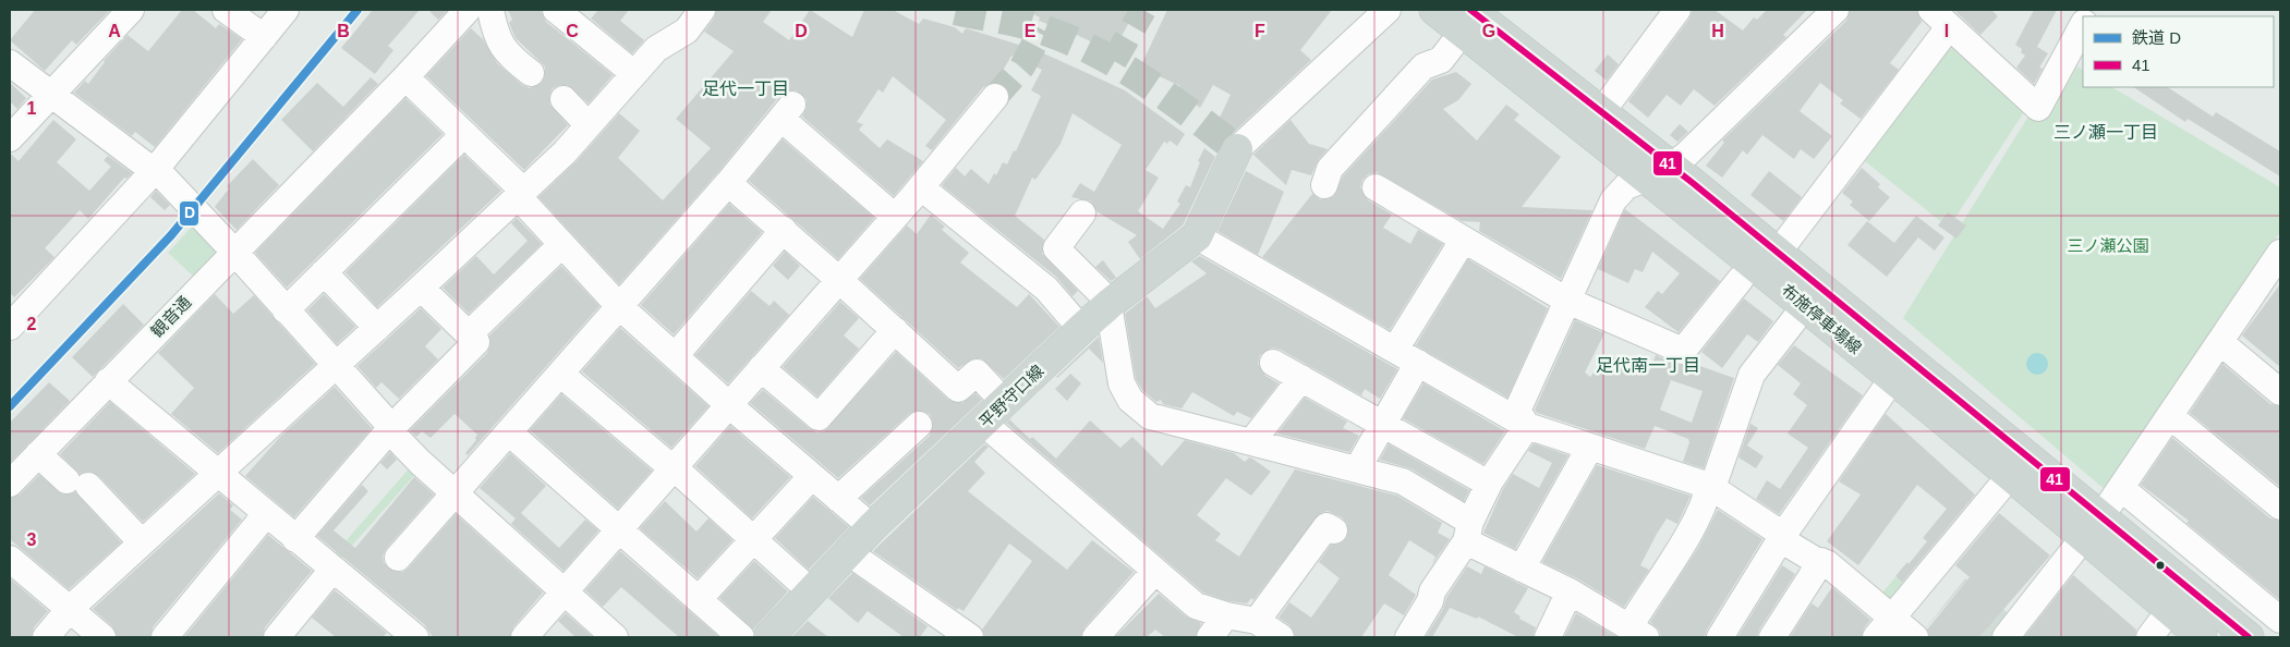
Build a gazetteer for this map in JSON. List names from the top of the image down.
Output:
{
  "streets": {
    "main road": ["布施停車場線", "平野守口線"],
    "street": ["観音通"]
  },
  "districts": ["足代一丁目", "三ノ瀬一丁目", "足代南一丁目"],
  "parks": ["三ノ瀬公園"],
  "lines": ["rail line D", "transit line 41"],
  "legend": ["鉄道 D", "41"],
  "grid": {
    "columns": [
      "A",
      "B",
      "C",
      "D",
      "E",
      "F",
      "G",
      "H",
      "I"
    ],
    "rows": ["1", "2", "3"]
  }
}
